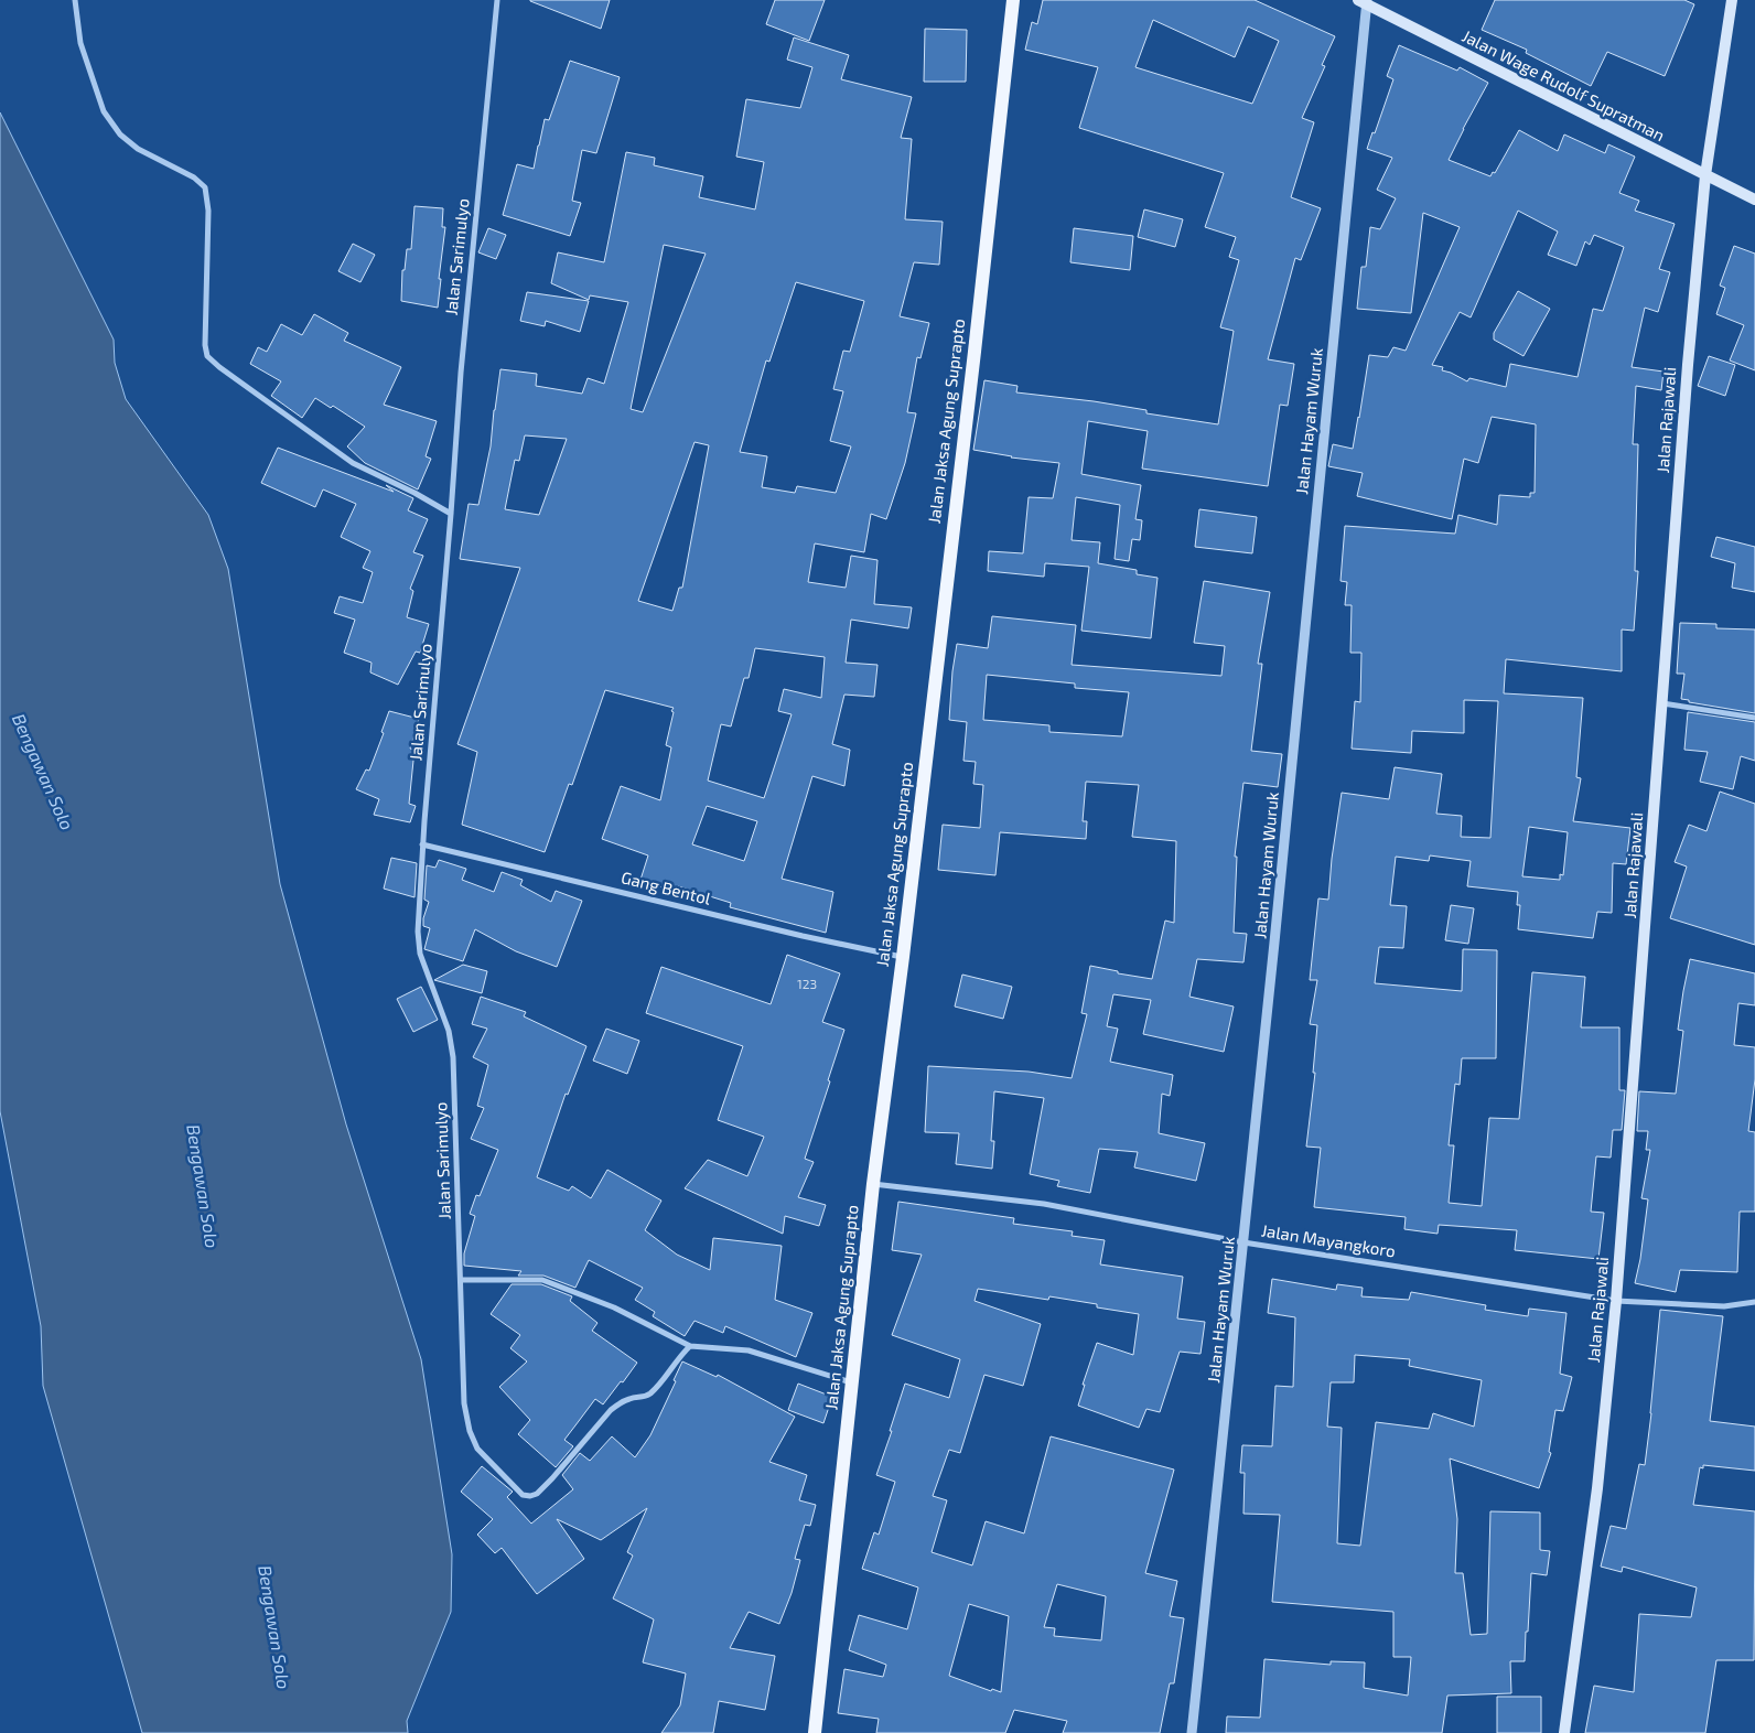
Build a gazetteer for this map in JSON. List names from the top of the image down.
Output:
{
  "streets": {
    "main road": ["Jalan Wage Rudolf Supratman", "Jalan Rajawali", "Jalan Jaksa Agung Suprapto"],
    "street": [
      "Jalan Sarimulyo",
      "Jalan Hayam Wuruk",
      "Gang Bentol",
      "Jalan Mayangkoro"
    ]
  },
  "crossings": [
    ["Jalan Wage Rudolf Supratman", "Jalan Rajawali"],
    ["Jalan Wage Rudolf Supratman", "Jalan Hayam Wuruk"],
    ["Jalan Sarimulyo", "Gang Bentol"],
    ["Jalan Rajawali", "Jalan Mayangkoro"],
    ["Jalan Jaksa Agung Suprapto", "Gang Bentol"],
    ["Jalan Jaksa Agung Suprapto", "Jalan Mayangkoro"],
    ["Jalan Hayam Wuruk", "Jalan Mayangkoro"]
  ],
  "water": ["Bengawan Solo"],
  "house_numbers": ["123"]
}
